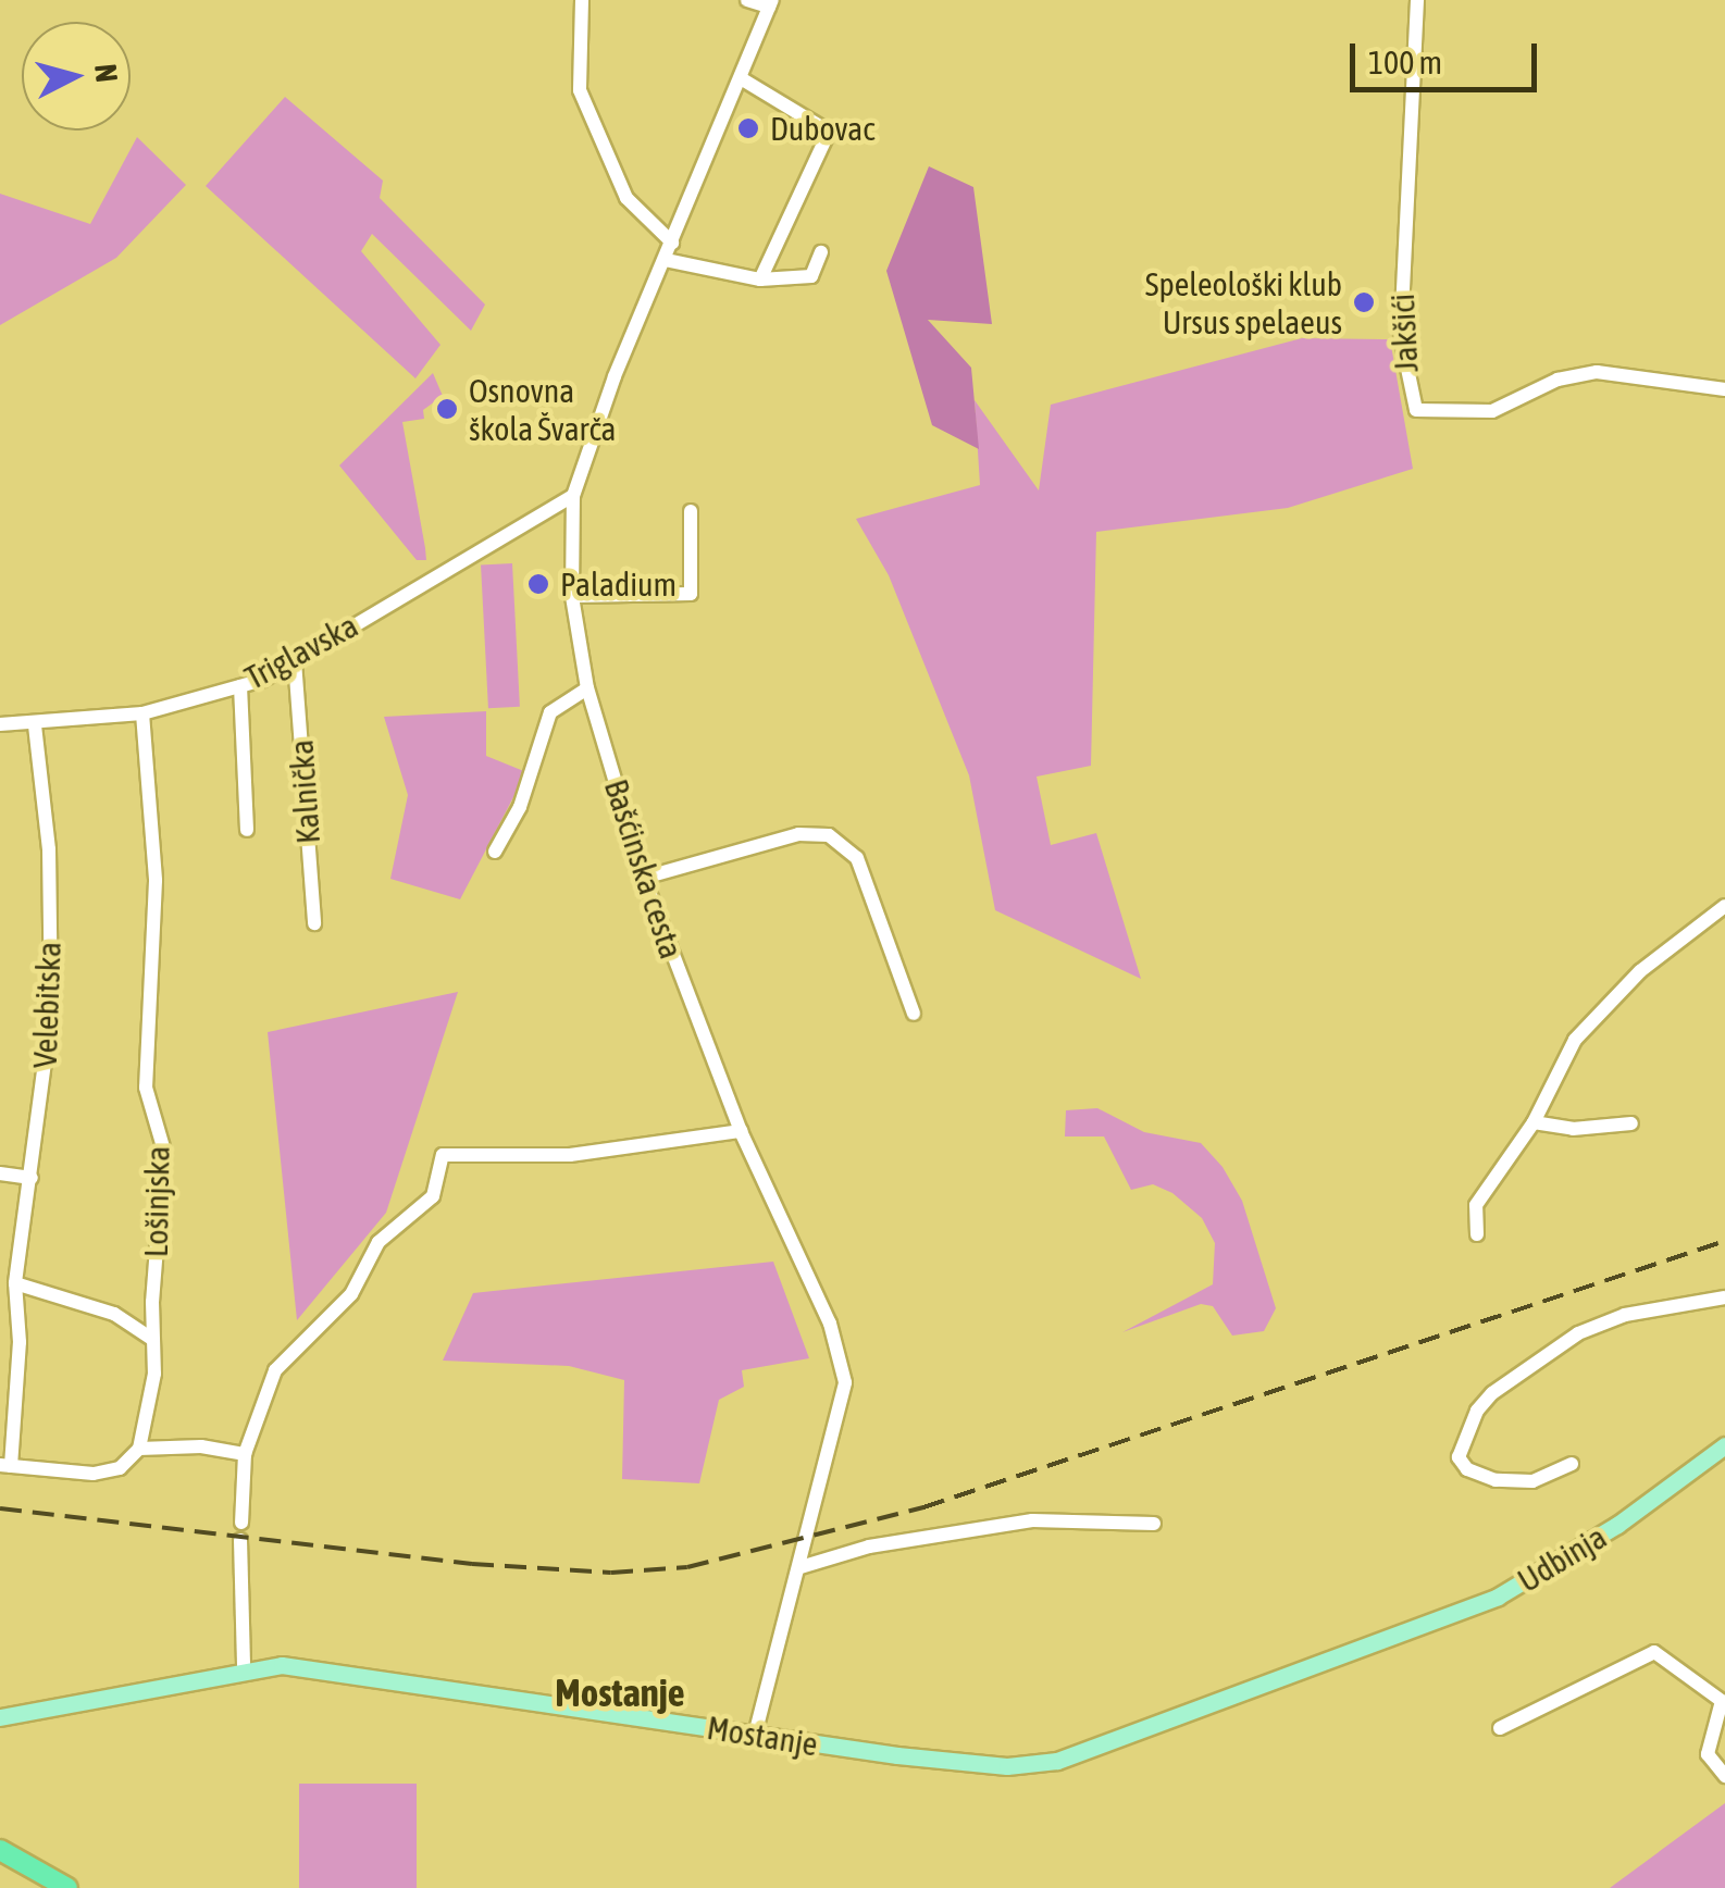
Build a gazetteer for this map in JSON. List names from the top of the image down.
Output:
{
  "streets": {
    "main road": ["Udbinja", "Mostanje"],
    "street": [
      "Jakšići",
      "Triglavska",
      "Kalnička",
      "Bašćinska cesta",
      "Velebitska",
      "Lošinjska"
    ]
  },
  "crossings": [
    ["Triglavska", "Kalnička"],
    ["Triglavska", "Bašćinska cesta"],
    ["Triglavska", "Velebitska"],
    ["Triglavska", "Lošinjska"],
    ["Bašćinska cesta", "Mostanje"],
    ["Udbinja", "Mostanje"]
  ],
  "districts": ["Mostanje"],
  "places": [
    "Dubovac",
    "Speleološki klub Ursus spelaeus",
    "Osnovna škola Švarča",
    "Paladium"
  ],
  "scale_bar": "100 m",
  "north": "right"
}
